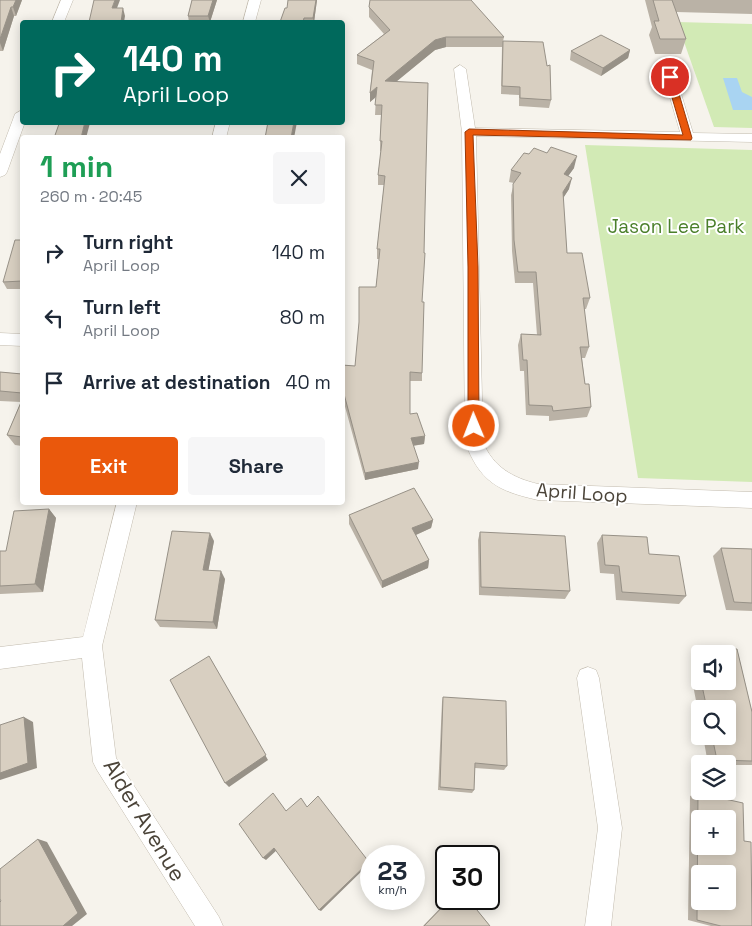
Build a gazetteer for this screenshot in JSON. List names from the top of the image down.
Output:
{
  "streets": {
    "street": ["April Loop", "Alder Avenue"]
  },
  "parks": ["Jason Lee Park"],
  "page": {
    "turn": ["140 m", "April Loop"],
    "heading": ["1 min", "260 m · 20:45"],
    "list": [
      {
        "name": "Turn right",
        "note": "April Loop",
        "value": "140 m"
      },
      {
        "name": "Turn left",
        "note": "April Loop",
        "value": "80 m"
      },
      {
        "name": "Arrive at destination",
        "value": "40 m"
      }
    ],
    "buttons": ["Exit", "Share"],
    "map_buttons": ["+", "−"],
    "speed": "23 km/h",
    "limit": "30"
  }
}
